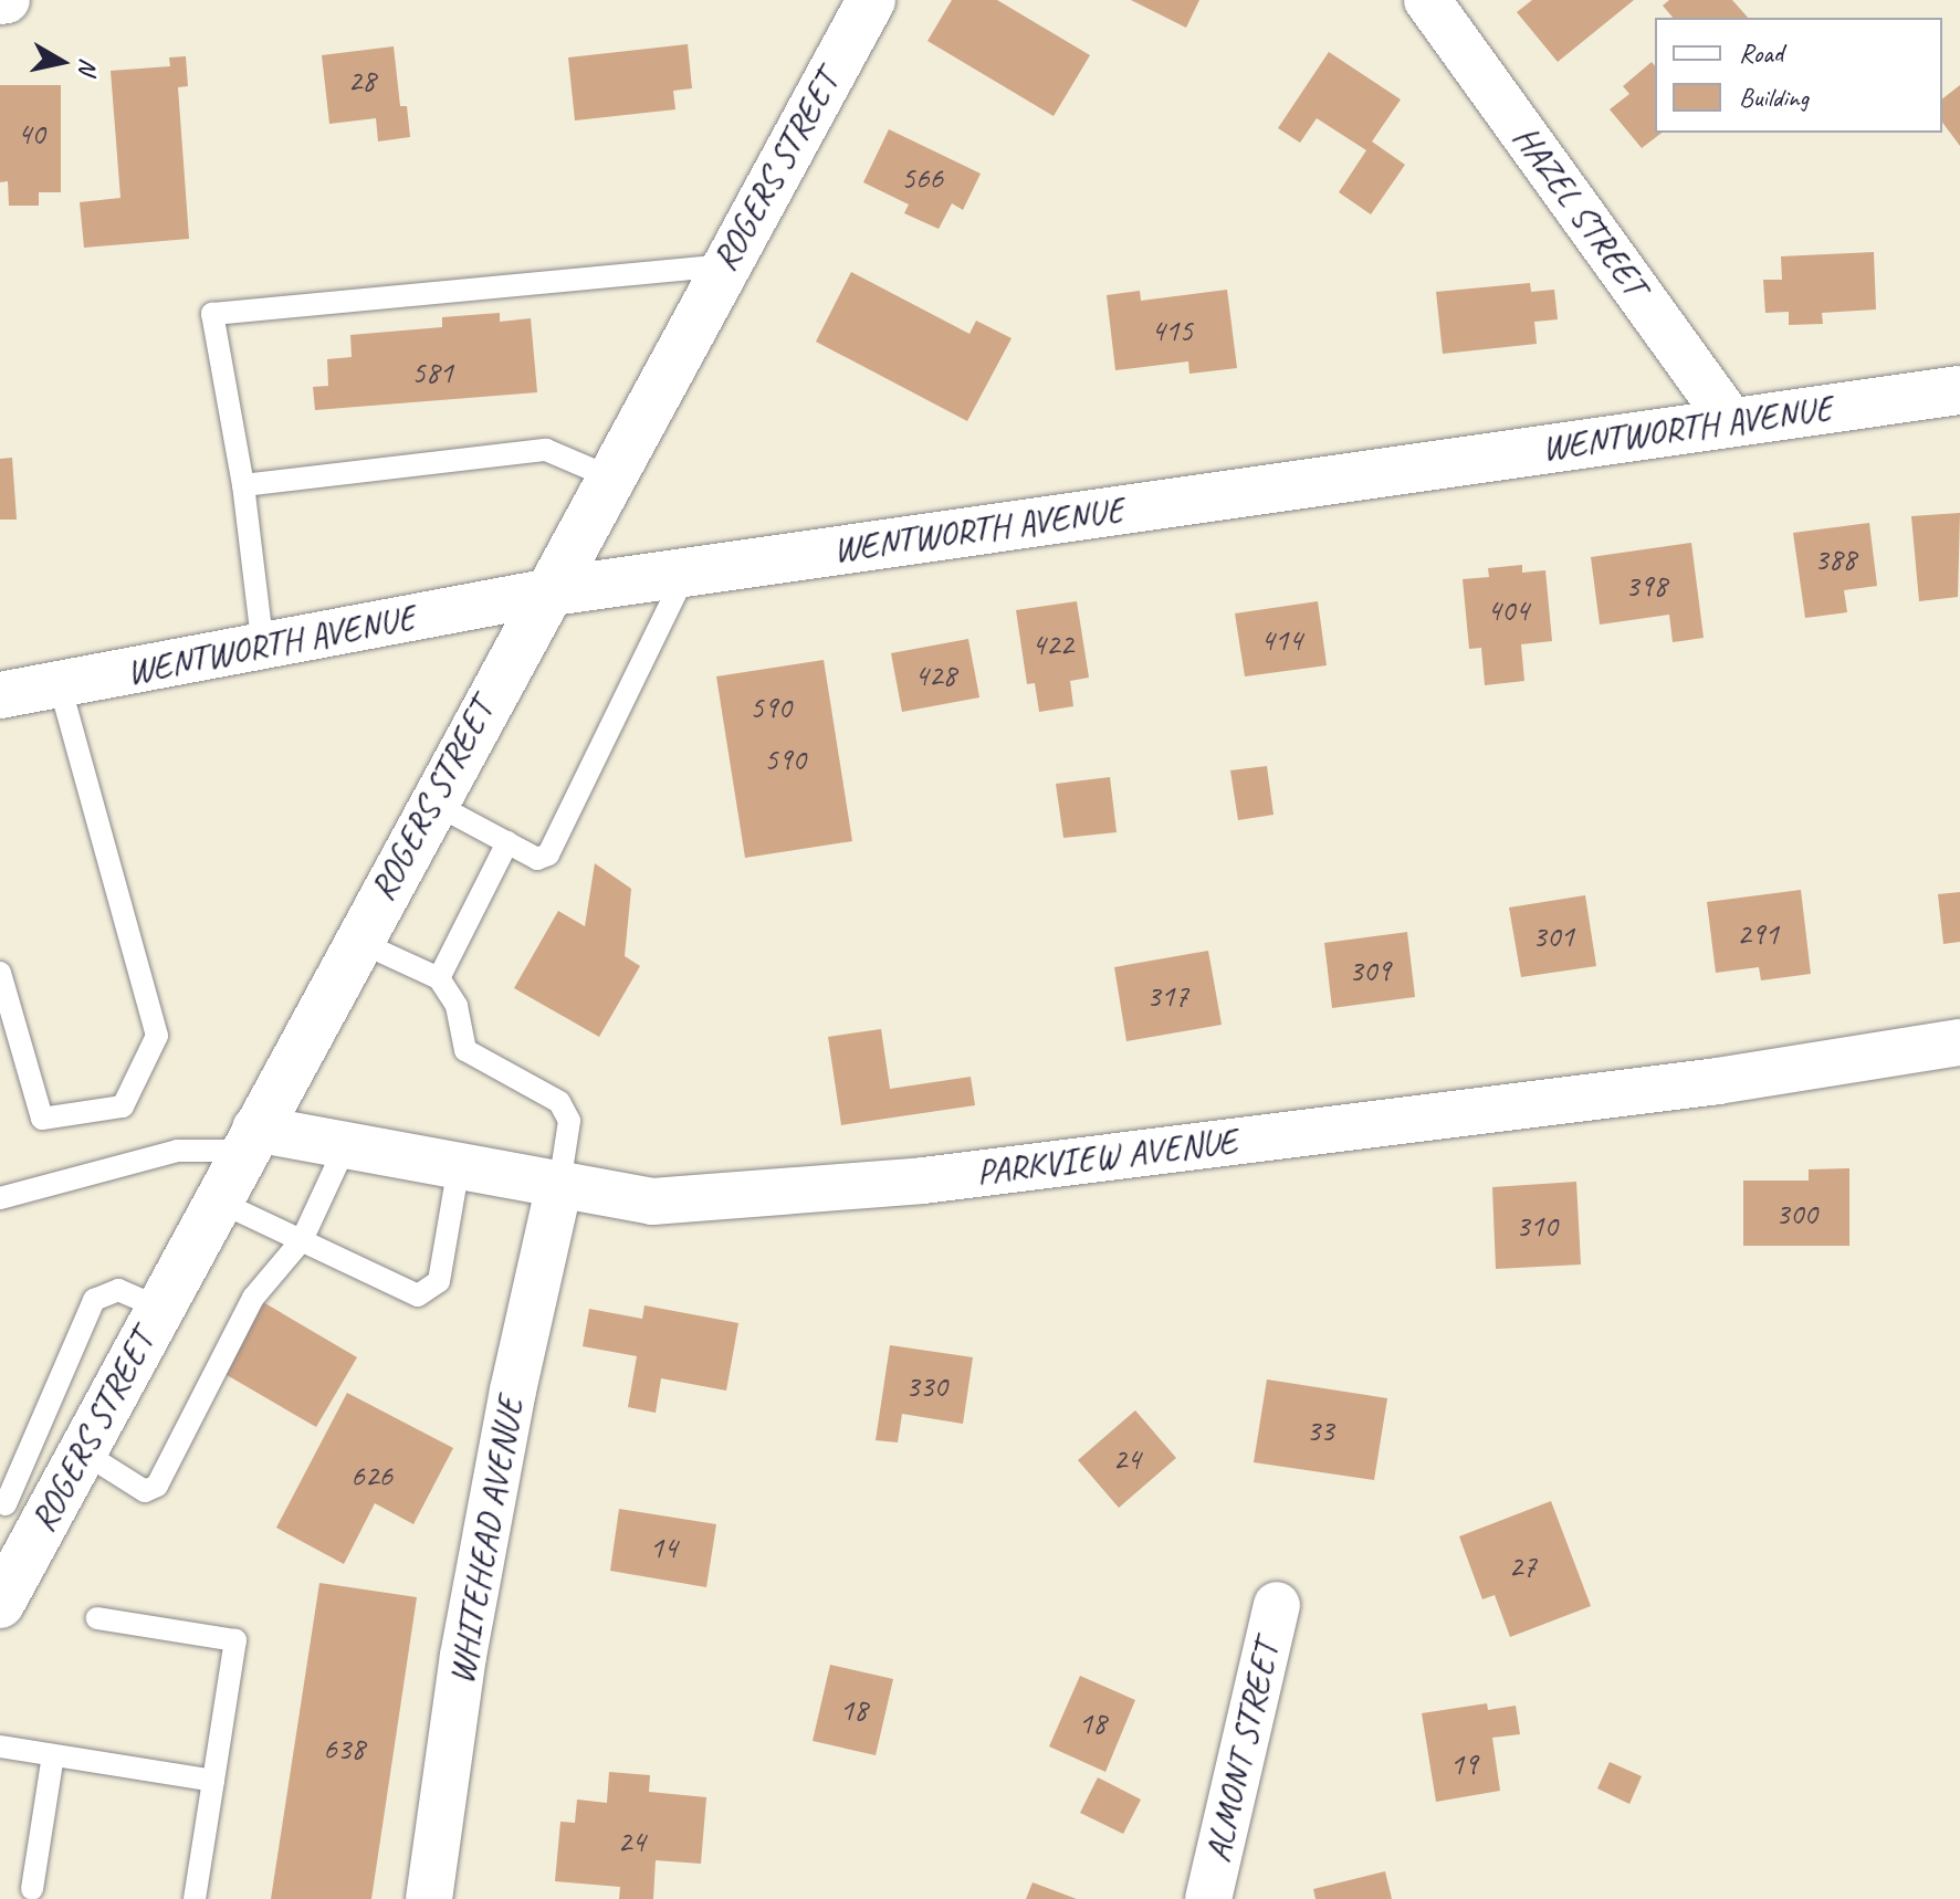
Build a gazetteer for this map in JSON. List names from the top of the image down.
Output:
{
  "streets": {
    "main road": ["ROGERS STREET", "WENTWORTH AVENUE"],
    "street": [
      "HAZEL STREET",
      "PARKVIEW AVENUE",
      "WHITEHEAD AVENUE",
      "ALMONT STREET"
    ]
  },
  "crossings": [
    ["ROGERS STREET", "WENTWORTH AVENUE"],
    ["ROGERS STREET", "PARKVIEW AVENUE"],
    ["HAZEL STREET", "WENTWORTH AVENUE"],
    ["PARKVIEW AVENUE", "WHITEHEAD AVENUE"]
  ],
  "house_numbers": [
    "28",
    "40",
    "566",
    "415",
    "581",
    "388",
    "398",
    "404",
    "414",
    "422",
    "428",
    "590",
    "590",
    "291",
    "301",
    "309",
    "317",
    "300",
    "310",
    "330",
    "33",
    "24",
    "626",
    "14",
    "27",
    "18",
    "18",
    "638",
    "19",
    "24"
  ],
  "legend": ["Road", "Building"],
  "north": "right"
}
